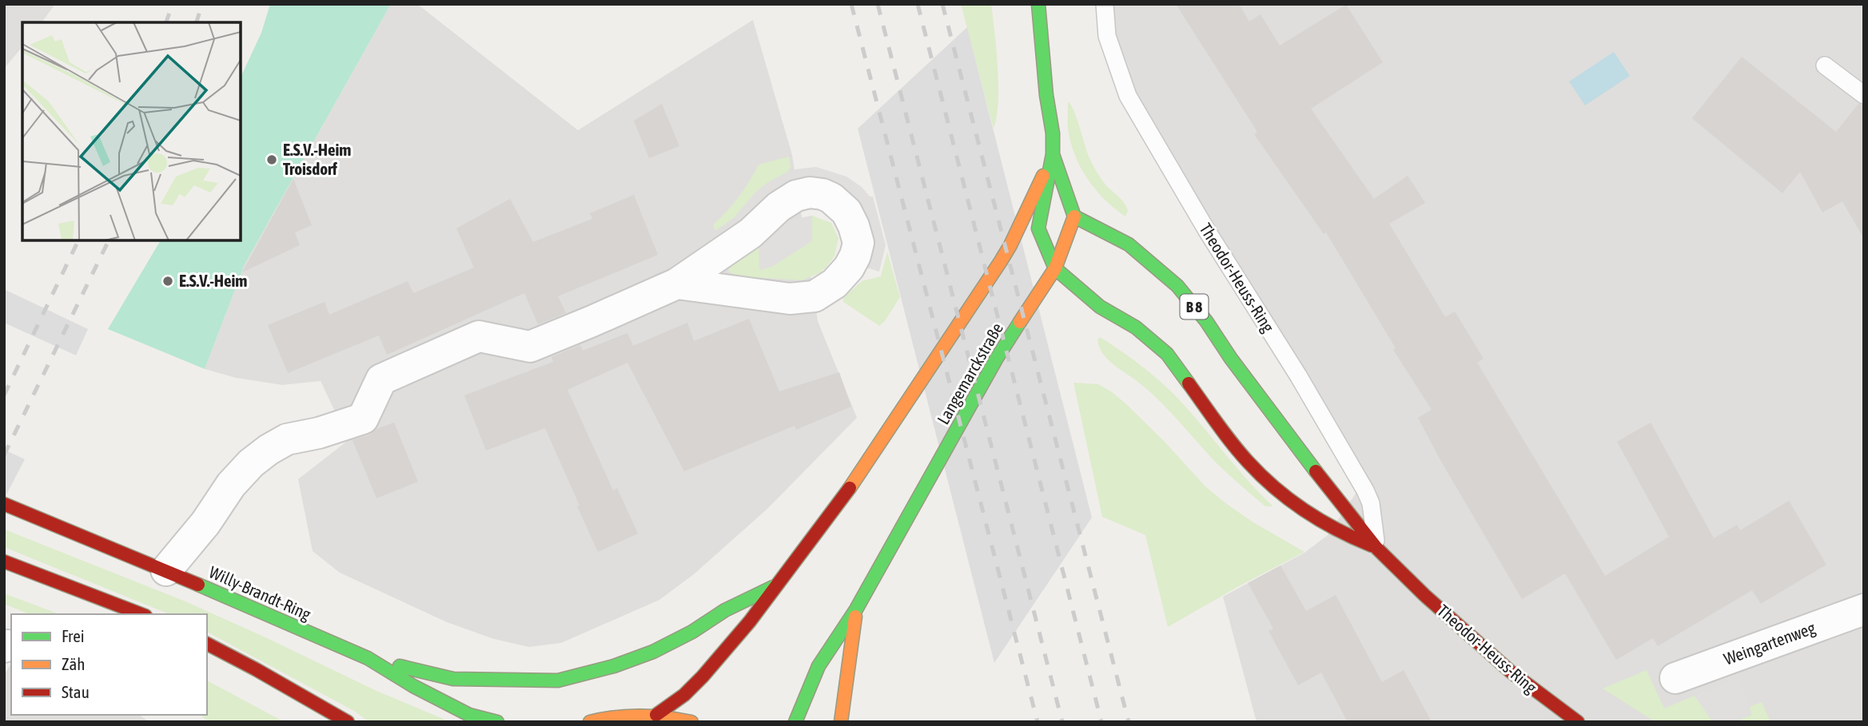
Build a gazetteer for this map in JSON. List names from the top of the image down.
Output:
{
  "streets": {
    "main road": [
      "Theodor-Heuss-Ring",
      "B 8",
      "Langemarckstraße",
      "Willy-Brandt-Ring"
    ],
    "street": ["Weingartenweg"]
  },
  "crossings": [
    ["Theodor-Heuss-Ring", "Langemarckstraße"],
    ["Langemarckstraße", "Willy-Brandt-Ring"]
  ],
  "places": ["E.S.V.-Heim Troisdorf", "E.S.V.-Heim"],
  "legend": ["Frei", "Zäh", "Stau"]
}
